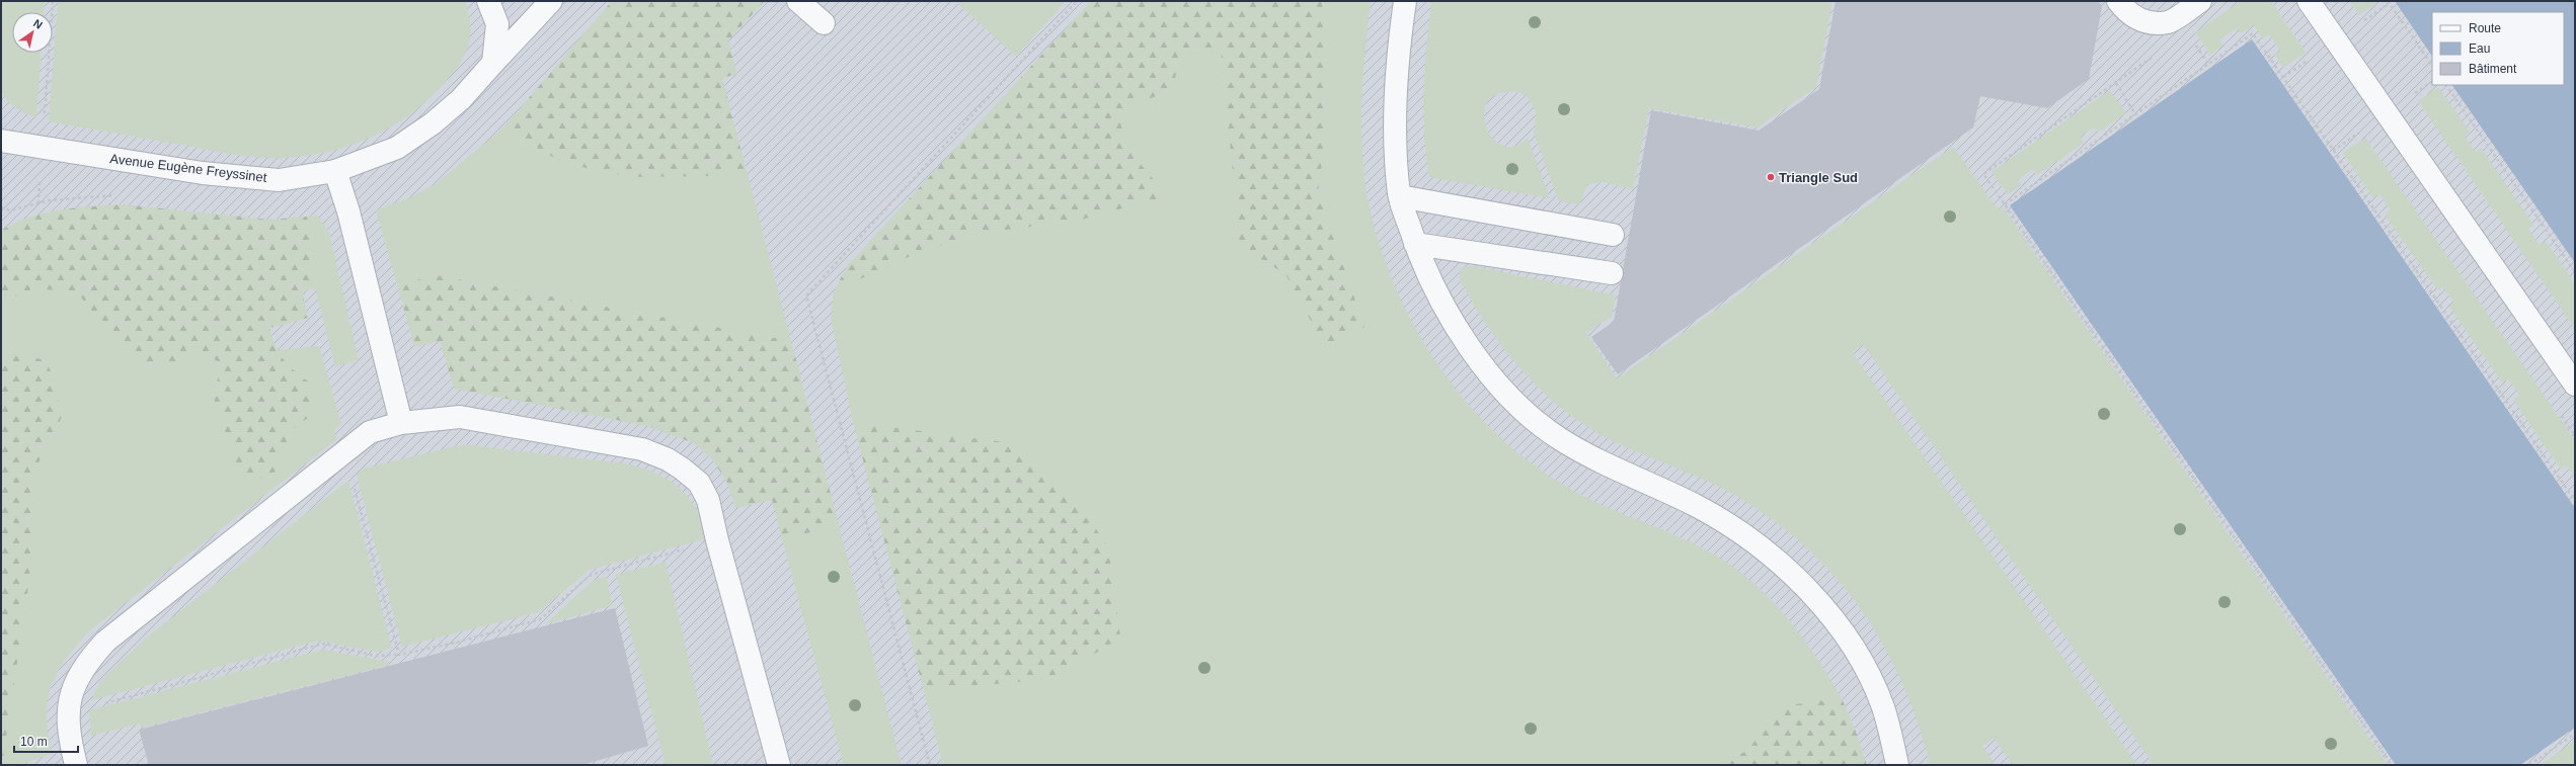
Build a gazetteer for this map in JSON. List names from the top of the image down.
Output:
{
  "streets": {
    "street": ["Avenue Eugène Freyssinet"]
  },
  "places": ["Triangle Sud"],
  "legend": ["Route", "Eau", "Bâtiment"],
  "scale_bar": "10 m",
  "north": "top right"
}
